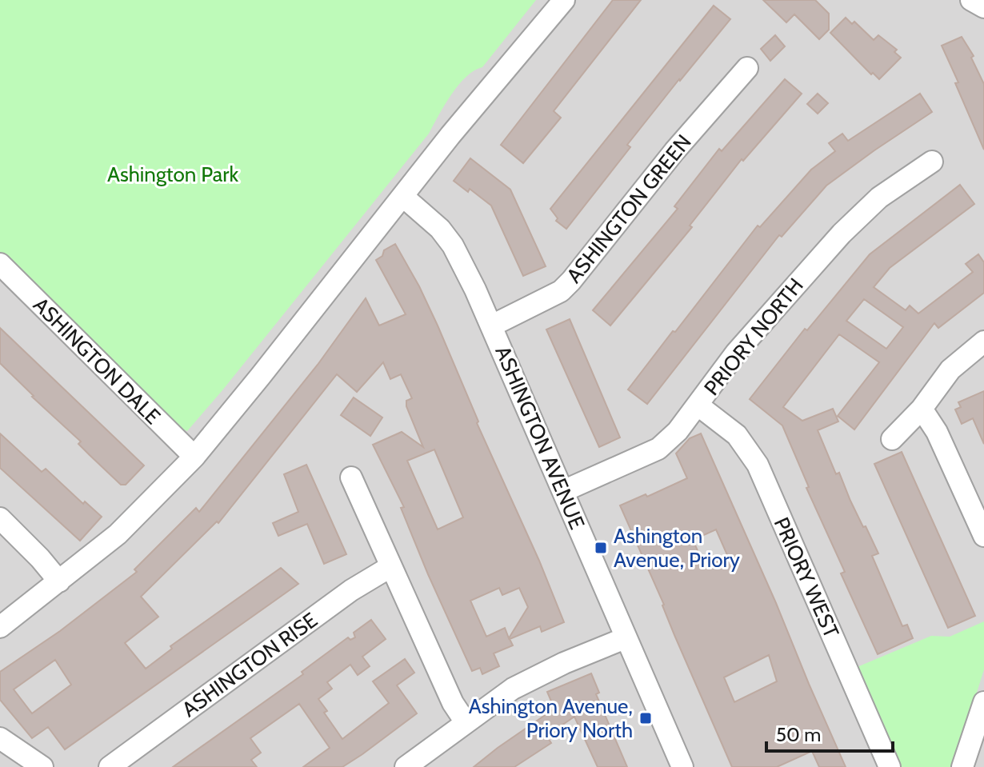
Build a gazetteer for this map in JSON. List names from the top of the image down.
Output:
{
  "streets": {
    "street": [
      "ASHINGTON GREEN",
      "PRIORY NORTH",
      "ASHINGTON DALE",
      "ASHINGTON AVENUE",
      "PRIORY WEST",
      "ASHINGTON RISE"
    ]
  },
  "crossings": [
    ["ASHINGTON GREEN", "ASHINGTON AVENUE"],
    ["PRIORY NORTH", "ASHINGTON AVENUE"],
    ["PRIORY NORTH", "PRIORY WEST"]
  ],
  "parks": ["Ashington Park"],
  "places": {
    "transit": ["Ashington Avenue, Priory", "Ashington Avenue, Priory North"]
  },
  "scale_bar": "50 m"
}
